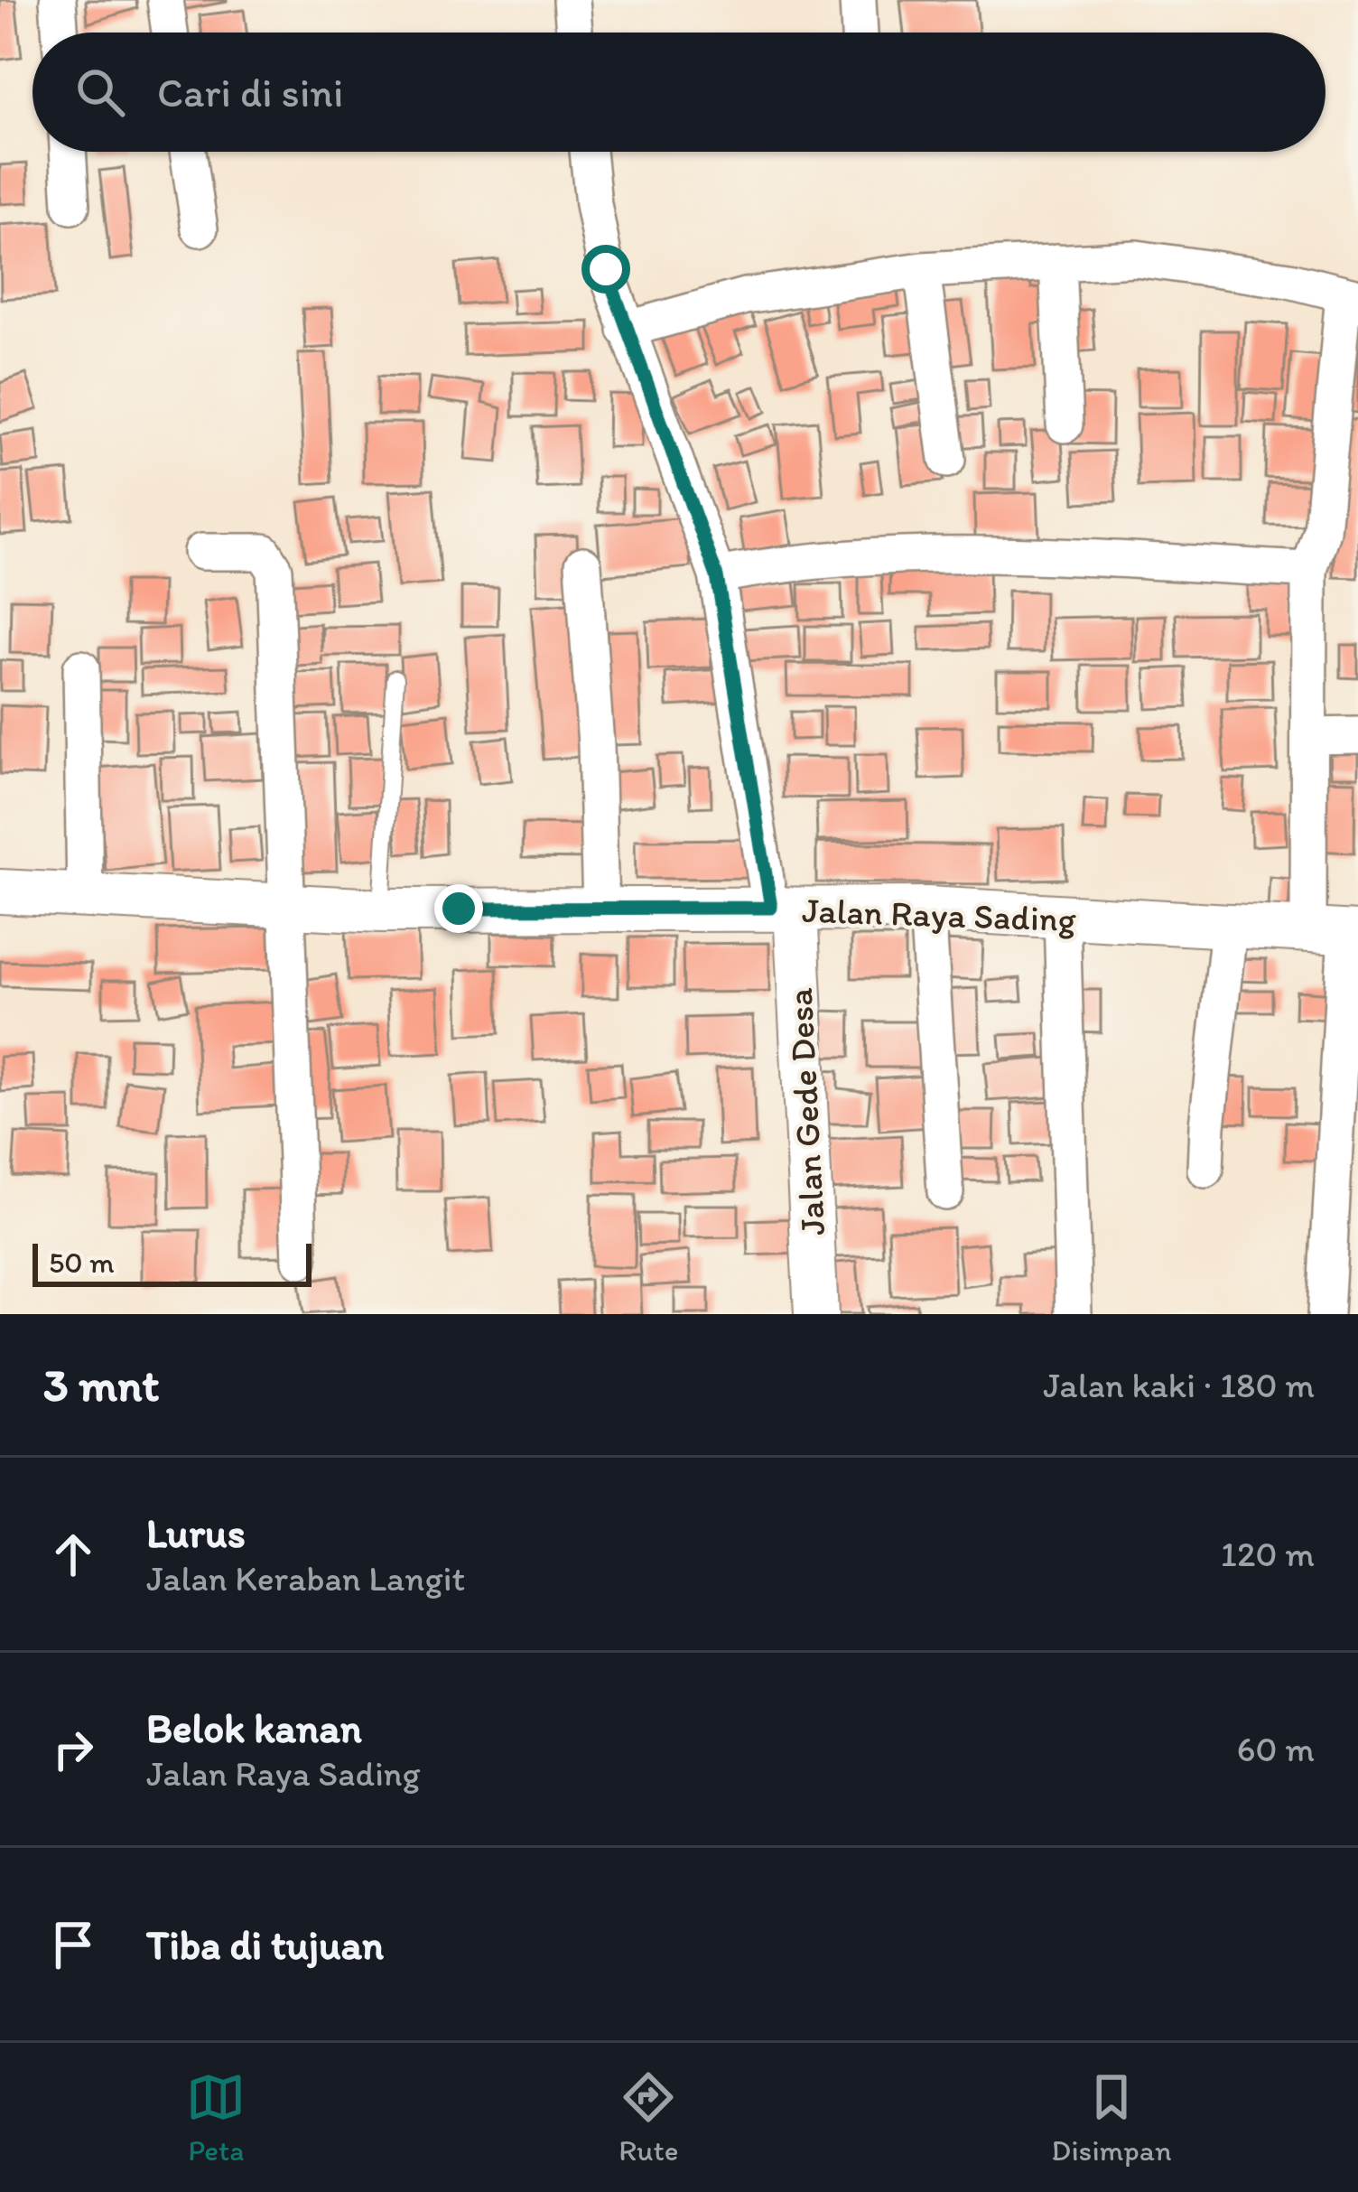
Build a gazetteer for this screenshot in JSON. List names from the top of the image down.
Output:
{
  "streets": {
    "street": ["Jalan Raya Sading", "Jalan Gede Desa"]
  },
  "crossings": [
    ["Jalan Raya Sading", "Jalan Gede Desa"]
  ],
  "scale_bar": "50 m",
  "page": {
    "search": "Cari di sini",
    "scale": "50 m",
    "heading": ["3 mnt", "Jalan kaki · 180 m"],
    "list": [
      ["Lurus", "Jalan Keraban Langit", "120 m"],
      ["Belok kanan", "Jalan Raya Sading", "60 m"],
      "Tiba di tujuan"
    ],
    "nav": ["Peta", "Rute", "Disimpan"]
  }
}
